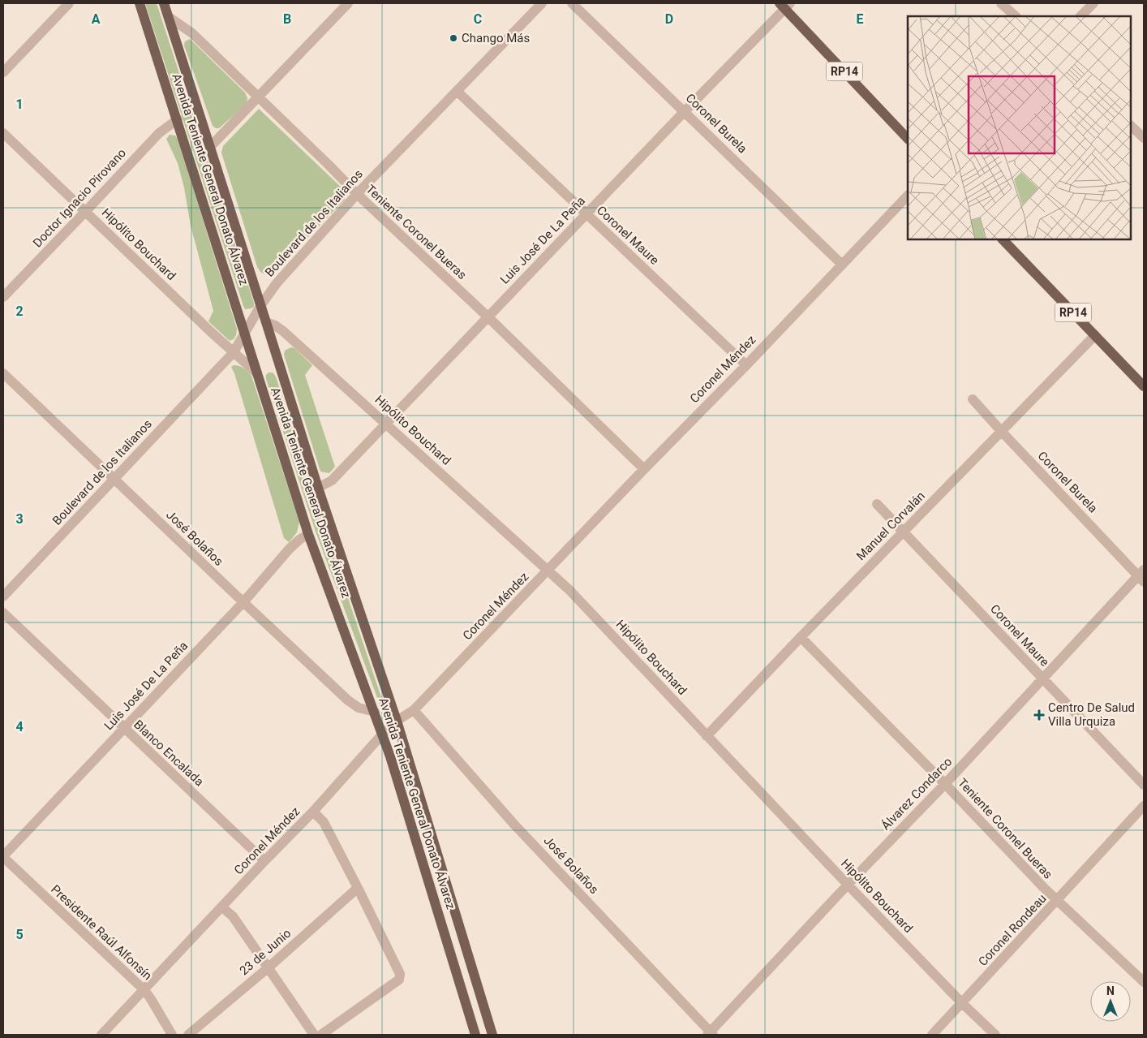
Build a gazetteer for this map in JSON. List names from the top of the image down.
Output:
{
  "streets": {
    "main road": ["RP14", "Avenida Teniente General Donato Álvarez"],
    "street": [
      "Coronel Burela",
      "Doctor Ignacio Pirovano",
      "Boulevard de los Italianos",
      "Teniente Coronel Bueras",
      "Coronel Maure",
      "Luis José De La Peña",
      "Hipólito Bouchard",
      "Coronel Méndez",
      "Manuel Corvalán",
      "José Bolaños",
      "Blanco Encalada",
      "Álvarez Condarco",
      "Coronel Rondeau",
      "Presidente Raúl Alfonsín",
      "23 de Junio"
    ]
  },
  "crossings": [
    ["RP14", "Luis José De La Peña"],
    ["RP14", "Manuel Corvalán"],
    ["Coronel Burela", "Luis José De La Peña"],
    ["Coronel Burela", "Coronel Méndez"],
    ["Coronel Burela", "Manuel Corvalán"],
    ["Coronel Burela", "Álvarez Condarco"],
    ["Avenida Teniente General Donato Álvarez", "Doctor Ignacio Pirovano"],
    ["Avenida Teniente General Donato Álvarez", "Boulevard de los Italianos"],
    ["Avenida Teniente General Donato Álvarez", "Teniente Coronel Bueras"],
    ["Avenida Teniente General Donato Álvarez", "Luis José De La Peña"],
    ["Avenida Teniente General Donato Álvarez", "Hipólito Bouchard"],
    ["Avenida Teniente General Donato Álvarez", "Coronel Méndez"],
    ["Avenida Teniente General Donato Álvarez", "José Bolaños"],
    ["Doctor Ignacio Pirovano", "Hipólito Bouchard"],
    ["Boulevard de los Italianos", "Teniente Coronel Bueras"],
    ["Boulevard de los Italianos", "Coronel Maure"],
    ["Boulevard de los Italianos", "Hipólito Bouchard"],
    ["Boulevard de los Italianos", "José Bolaños"],
    ["Teniente Coronel Bueras", "Luis José De La Peña"],
    ["Teniente Coronel Bueras", "Coronel Méndez"],
    ["Teniente Coronel Bueras", "Manuel Corvalán"],
    ["Teniente Coronel Bueras", "Álvarez Condarco"],
    ["Teniente Coronel Bueras", "Coronel Rondeau"],
    ["Coronel Maure", "Luis José De La Peña"],
    ["Coronel Maure", "Coronel Méndez"],
    ["Coronel Maure", "Manuel Corvalán"],
    ["Coronel Maure", "Álvarez Condarco"],
    ["Luis José De La Peña", "Hipólito Bouchard"],
    ["Luis José De La Peña", "José Bolaños"],
    ["Luis José De La Peña", "Blanco Encalada"],
    ["Luis José De La Peña", "Presidente Raúl Alfonsín"],
    ["Hipólito Bouchard", "Coronel Méndez"],
    ["Hipólito Bouchard", "Manuel Corvalán"],
    ["Hipólito Bouchard", "Álvarez Condarco"],
    ["Hipólito Bouchard", "Coronel Rondeau"],
    ["Coronel Méndez", "José Bolaños"],
    ["Coronel Méndez", "Blanco Encalada"],
    ["Coronel Méndez", "Presidente Raúl Alfonsín"],
    ["José Bolaños", "Álvarez Condarco"]
  ],
  "places": {
    "other": ["Chango Más"],
    "health": ["Centro De Salud Villa Urquiza"]
  },
  "north": "top",
  "grid": {
    "columns": [
      "A",
      "B",
      "C",
      "D",
      "E"
    ],
    "rows": [
      "1",
      "2",
      "3",
      "4",
      "5"
    ]
  }
}
